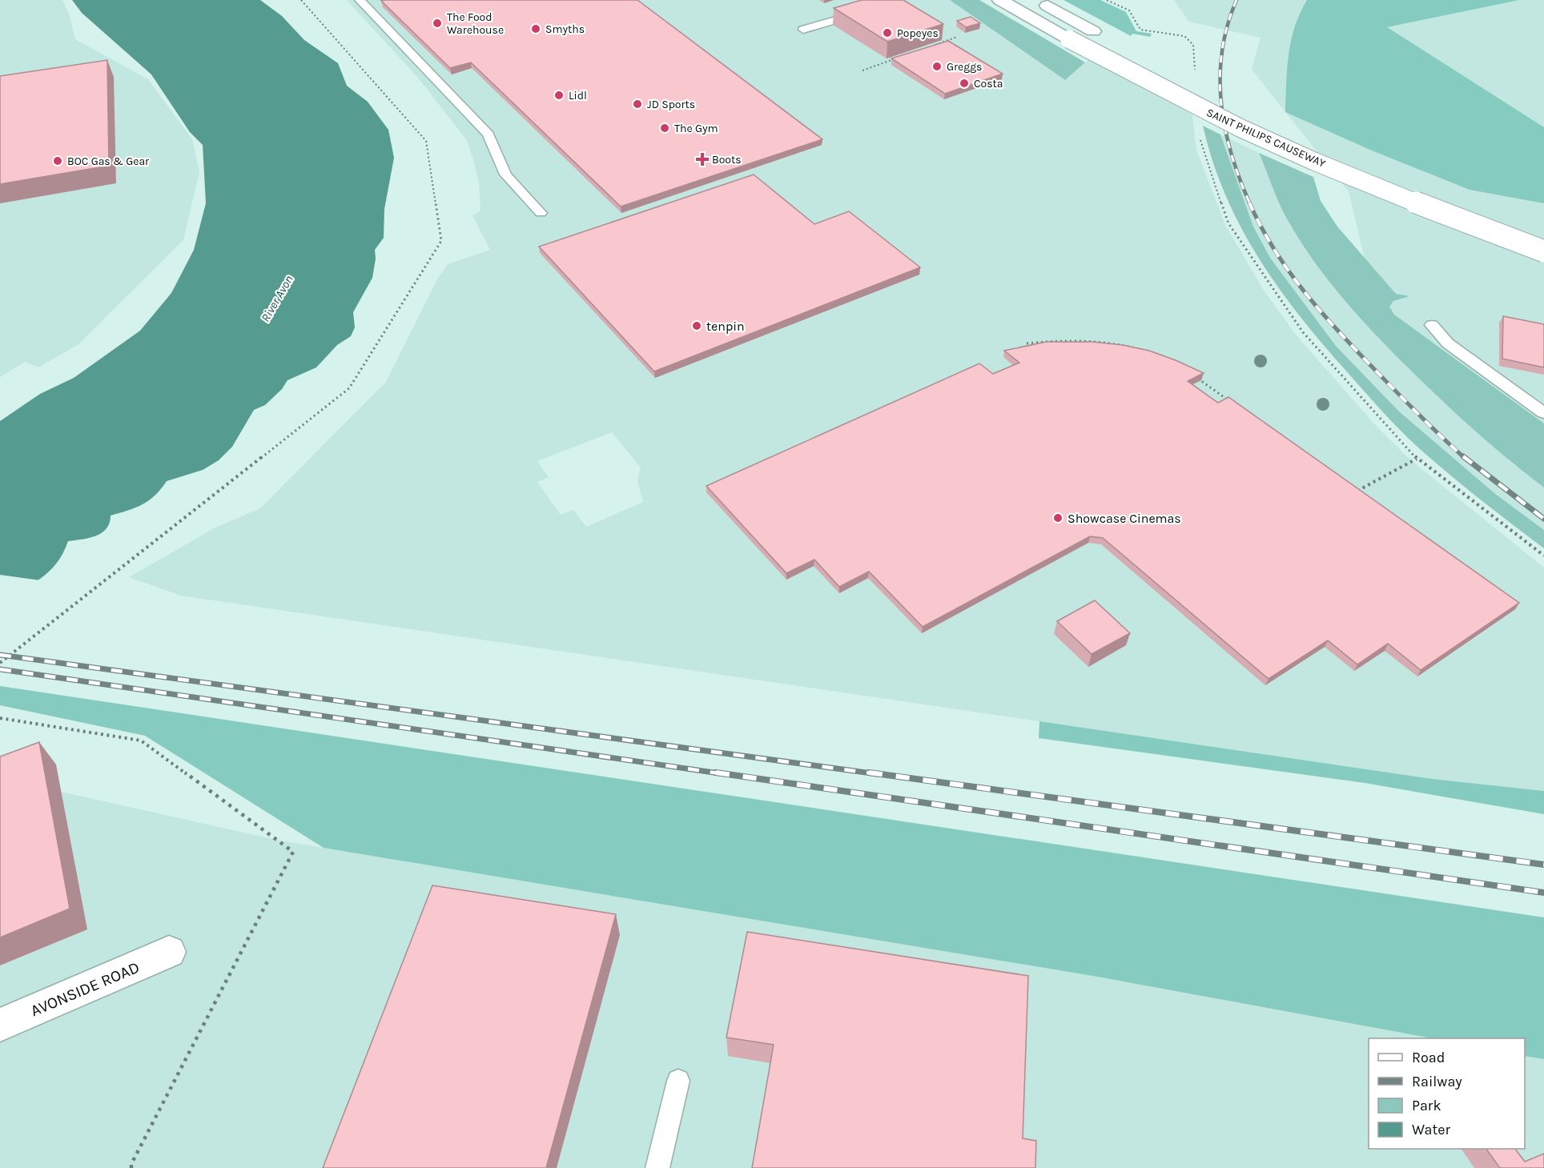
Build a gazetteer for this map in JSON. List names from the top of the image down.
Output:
{
  "streets": {
    "main road": ["SAINT PHILIPS CAUSEWAY", "AVONSIDE ROAD"]
  },
  "water": ["River Avon"],
  "places": {
    "other": [
      "The Food Warehouse",
      "Smyths",
      "Popeyes",
      "Greggs",
      "Costa",
      "Lidl",
      "JD Sports",
      "The Gym",
      "BOC Gas & Gear",
      "tenpin",
      "Showcase Cinemas"
    ],
    "health": ["Boots"]
  },
  "legend": [
    "Road",
    "Railway",
    "Park",
    "Water"
  ]
}
